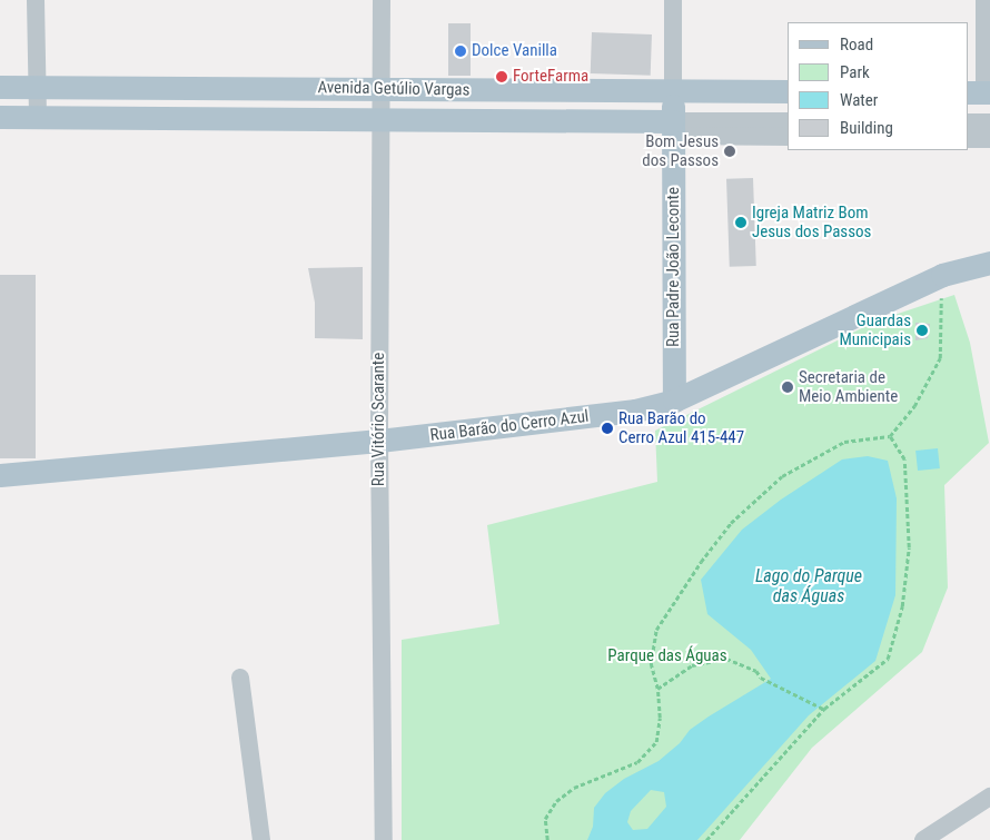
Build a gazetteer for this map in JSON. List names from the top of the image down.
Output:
{
  "streets": {
    "main road": ["Avenida Getúlio Vargas", "Rua Padre João Leconte", "Rua Barão do Cerro Azul"],
    "street": ["Rua Vitório Scarante"]
  },
  "crossings": [
    ["Avenida Getúlio Vargas", "Rua Padre João Leconte"],
    ["Avenida Getúlio Vargas", "Rua Vitório Scarante"],
    ["Rua Padre João Leconte", "Rua Barão do Cerro Azul"],
    ["Rua Vitório Scarante", "Rua Barão do Cerro Azul"]
  ],
  "water": ["Lago do Parque das Águas"],
  "parks": ["Parque das Águas"],
  "places": [
    "Dolce Vanilla",
    "ForteFarma",
    "Bom Jesus dos Passos",
    "Igreja Matriz Bom Jesus dos Passos",
    "Guardas Municipais",
    "Secretaria de Meio Ambiente",
    "Rua Barão do Cerro Azul 415-447"
  ],
  "legend": [
    "Road",
    "Park",
    "Water",
    "Building"
  ]
}
